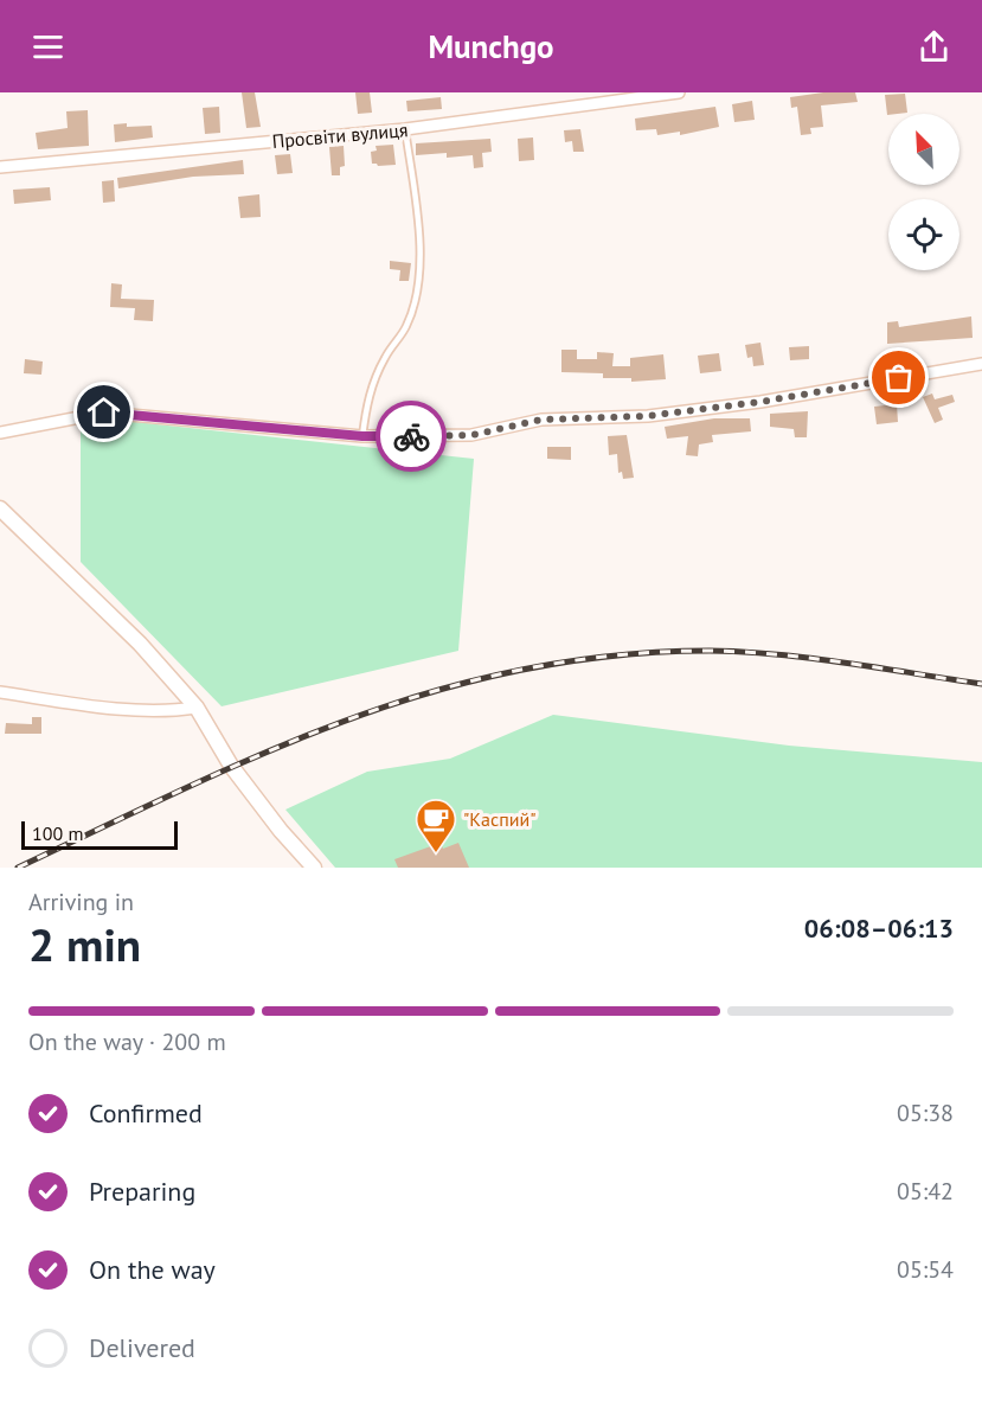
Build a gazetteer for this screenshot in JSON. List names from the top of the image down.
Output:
{
  "streets": {
    "street": ["Просвіти вулиця"]
  },
  "places": {
    "cafe": ["\"Каспий\""]
  },
  "scale_bar": "100 m",
  "north": "top left",
  "page": {
    "header": "Munchgo",
    "scale": "100 m",
    "heading": ["2 min", "Arriving in", "06:08–06:13"],
    "bar": "On the way · 200 m",
    "list": [
      ["Confirmed", "05:38"],
      ["Preparing", "05:42"],
      ["On the way", "05:54"],
      "Delivered"
    ]
  }
}
